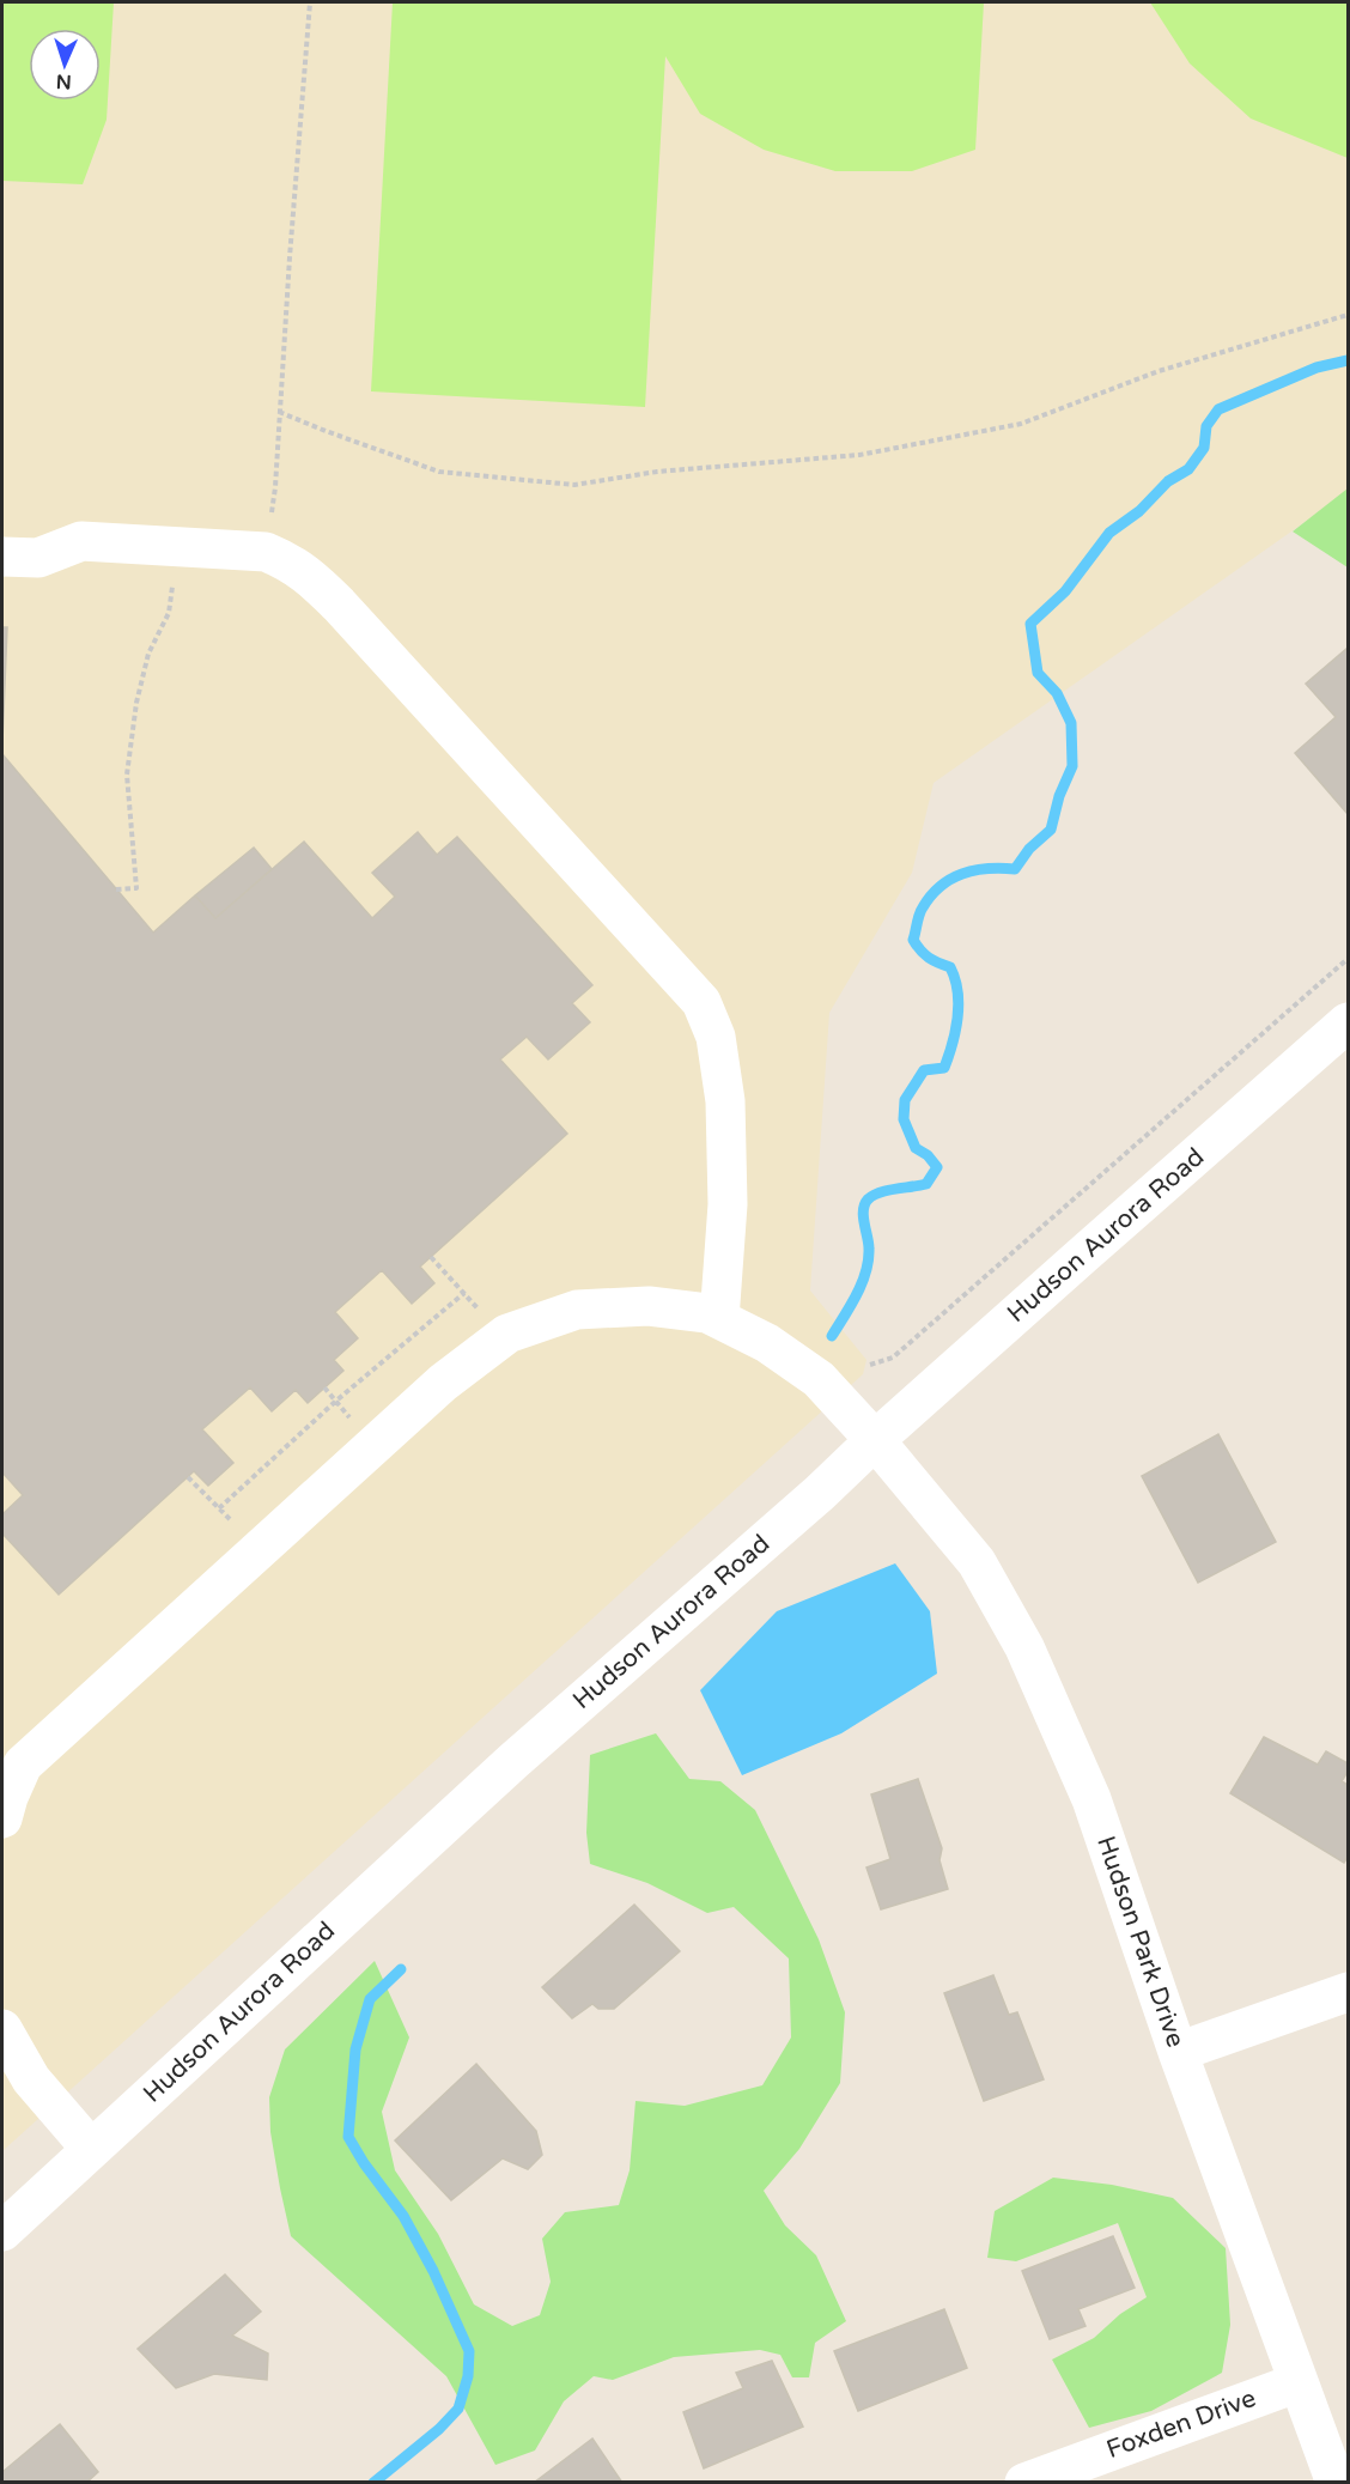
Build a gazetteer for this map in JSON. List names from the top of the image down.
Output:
{
  "streets": {
    "street": ["Hudson Aurora Road", "Hudson Park Drive", "Foxden Drive"]
  },
  "crossings": [
    ["Hudson Aurora Road", "Hudson Park Drive"],
    ["Hudson Park Drive", "Foxden Drive"]
  ],
  "north": "bottom"
}
